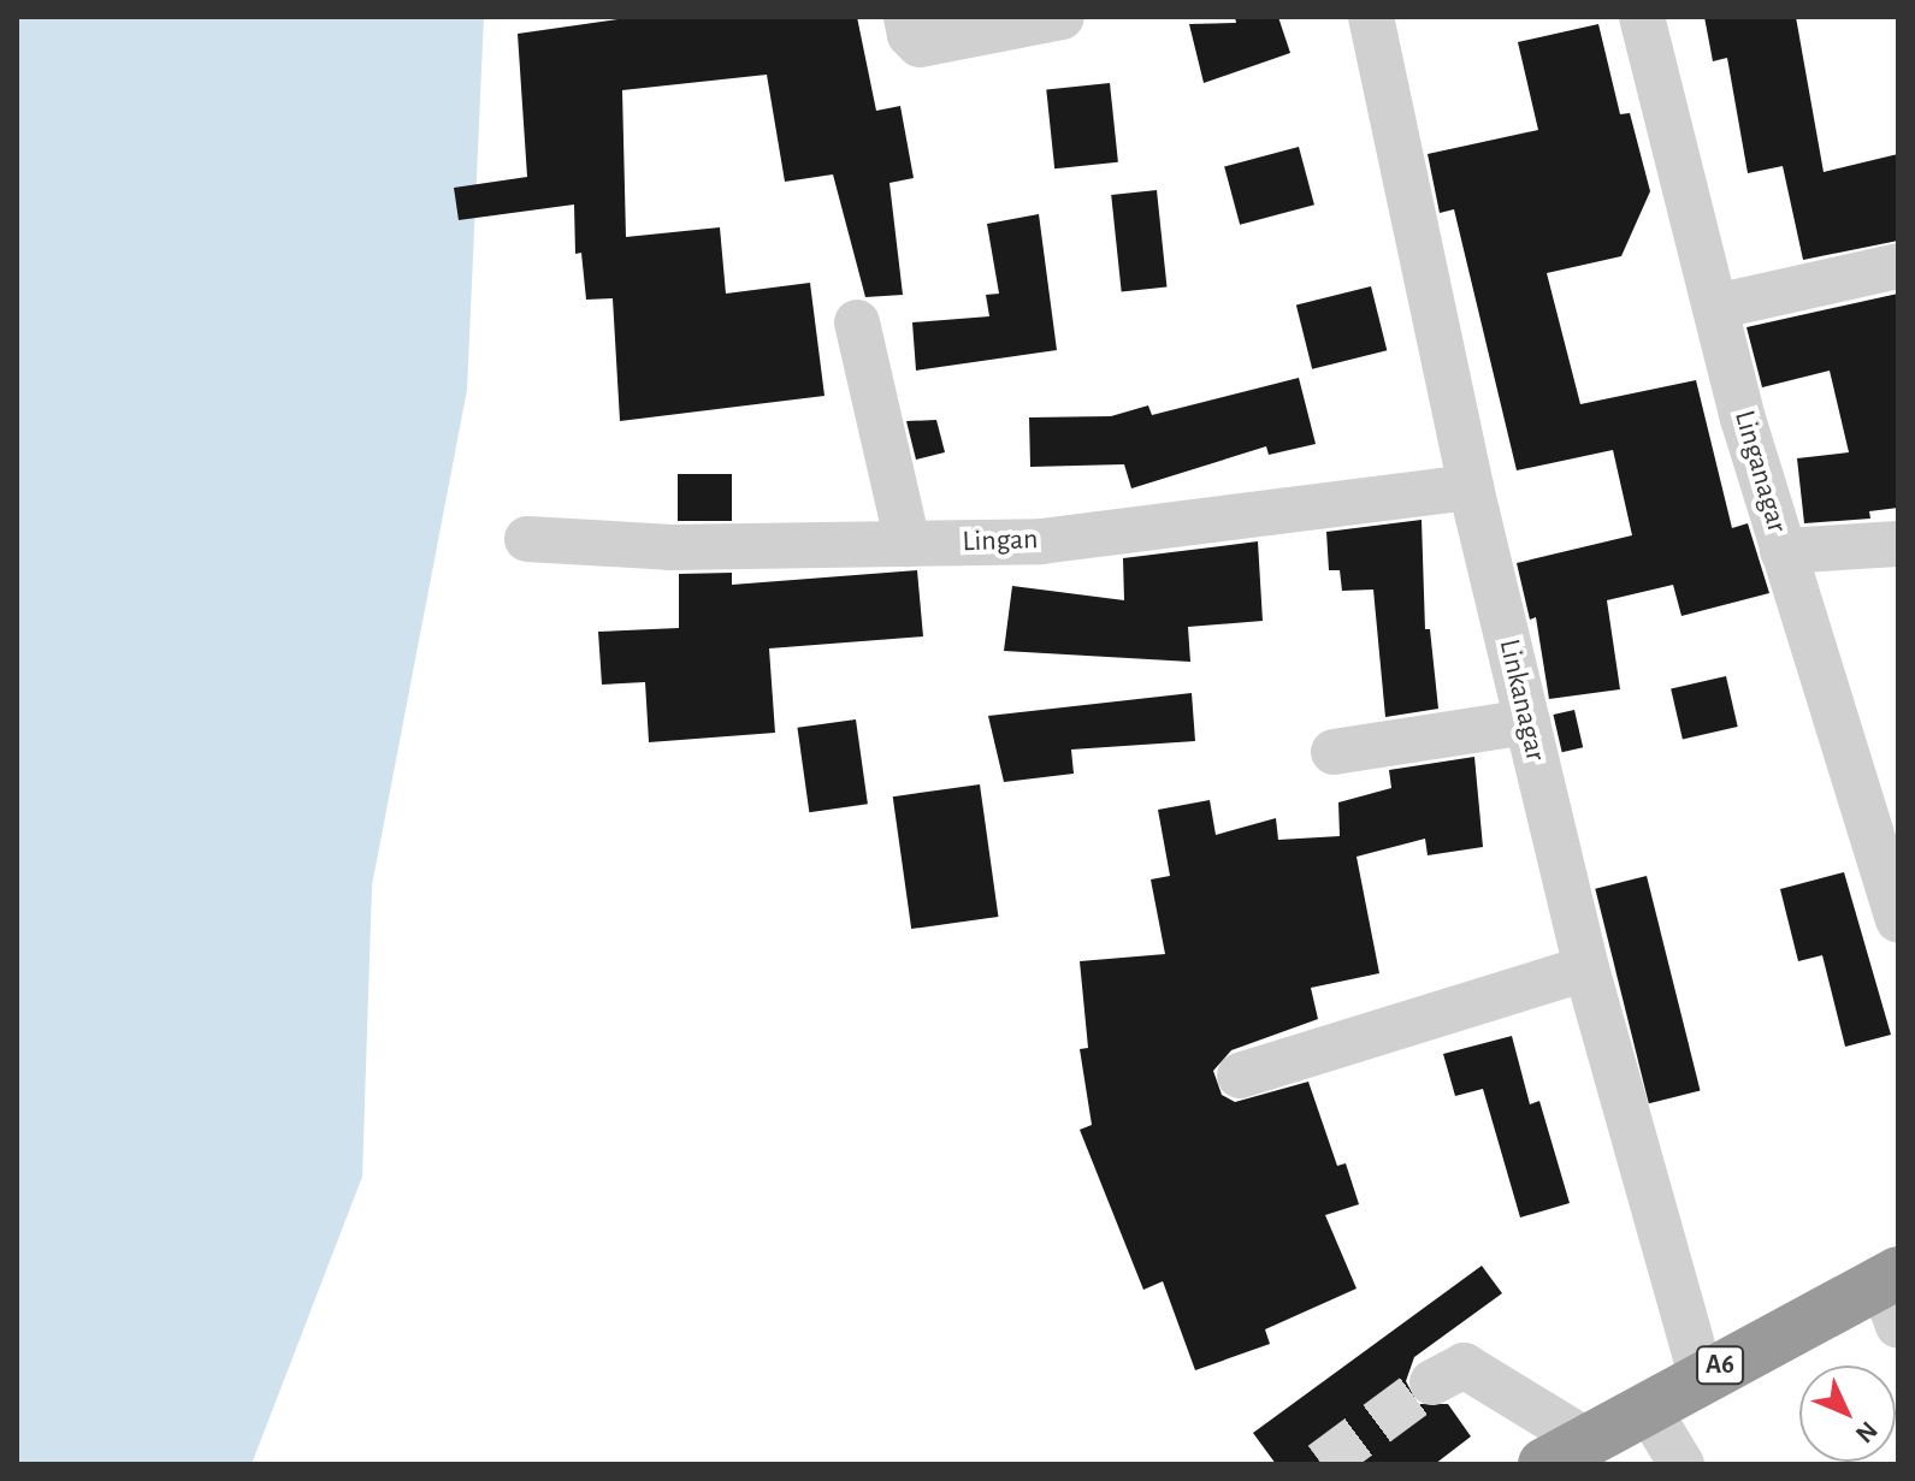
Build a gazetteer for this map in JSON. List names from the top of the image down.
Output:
{
  "streets": {
    "highway": ["A6"],
    "street": ["Linganagar", "Lingan", "Linkanagar"]
  },
  "crossings": [
    ["Lingan", "Linkanagar"],
    ["Linkanagar", "A6"]
  ],
  "north": "bottom right"
}
